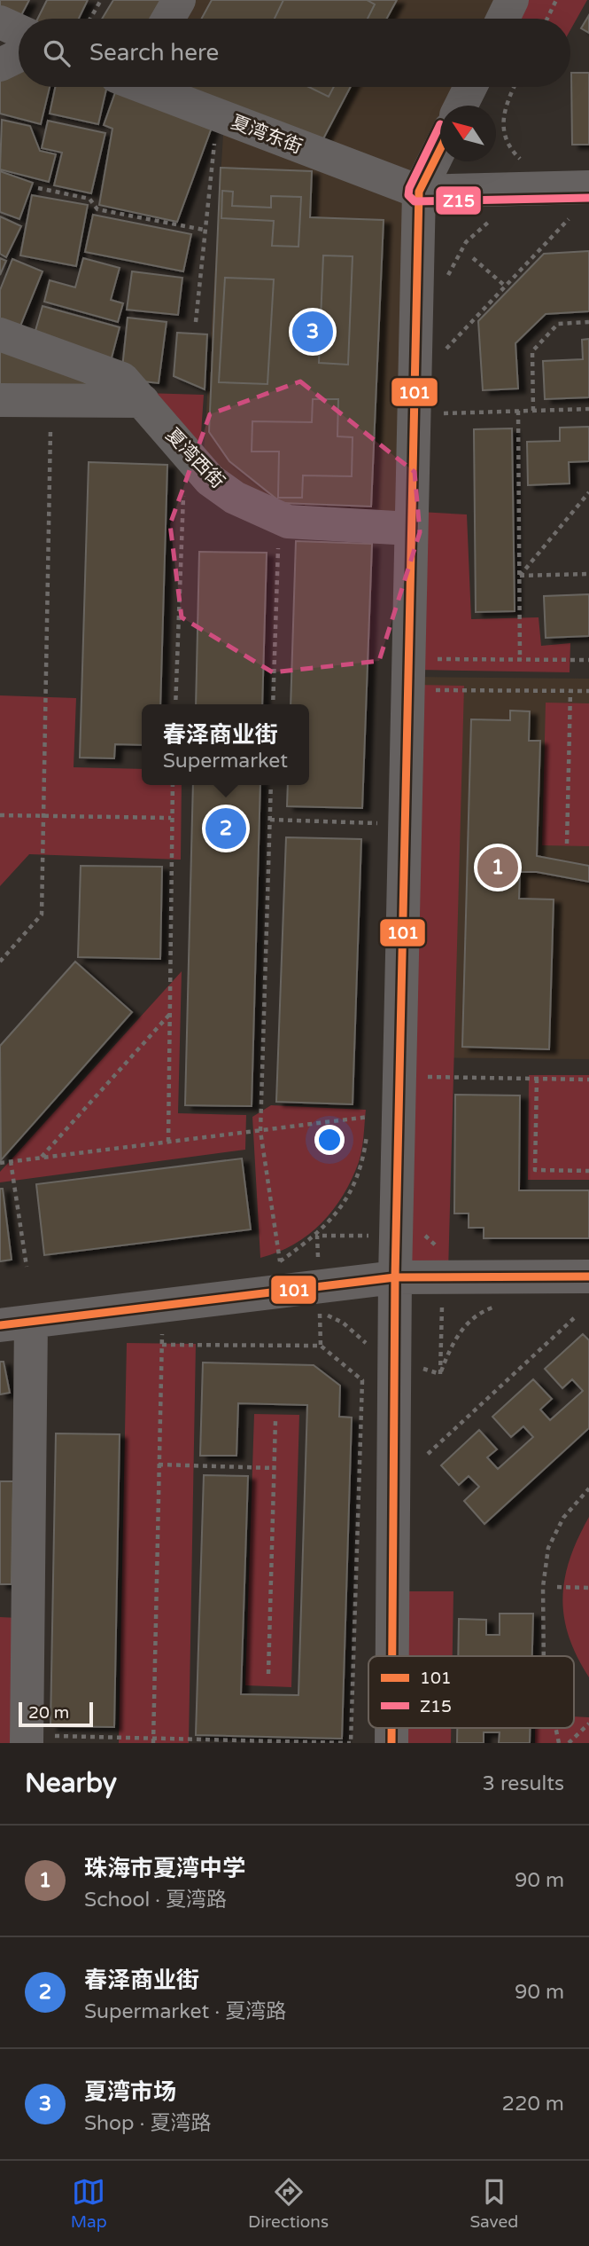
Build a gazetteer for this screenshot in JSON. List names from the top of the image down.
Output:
{
  "streets": {
    "street": ["夏湾东街", "夏湾西街"]
  },
  "lines": ["transit line Z15", "transit line 101"],
  "legend": ["101", "Z15"],
  "scale_bar": "20 m",
  "north": "top left",
  "page": {
    "search": "Search here",
    "pins": ["3", "2", "1"],
    "popup": ["春泽商业街", "Supermarket"],
    "scale": "20 m",
    "heading": ["Nearby", "3 results"],
    "list": [
      {
        "mark": "1",
        "name": "珠海市夏湾中学",
        "note": "School · 夏湾路",
        "value": "90 m"
      },
      {
        "mark": "2",
        "name": "春泽商业街",
        "note": "Supermarket · 夏湾路",
        "value": "90 m"
      },
      {
        "mark": "3",
        "name": "夏湾市场",
        "note": "Shop · 夏湾路",
        "value": "220 m"
      }
    ],
    "nav": ["Map", "Directions", "Saved"]
  }
}
